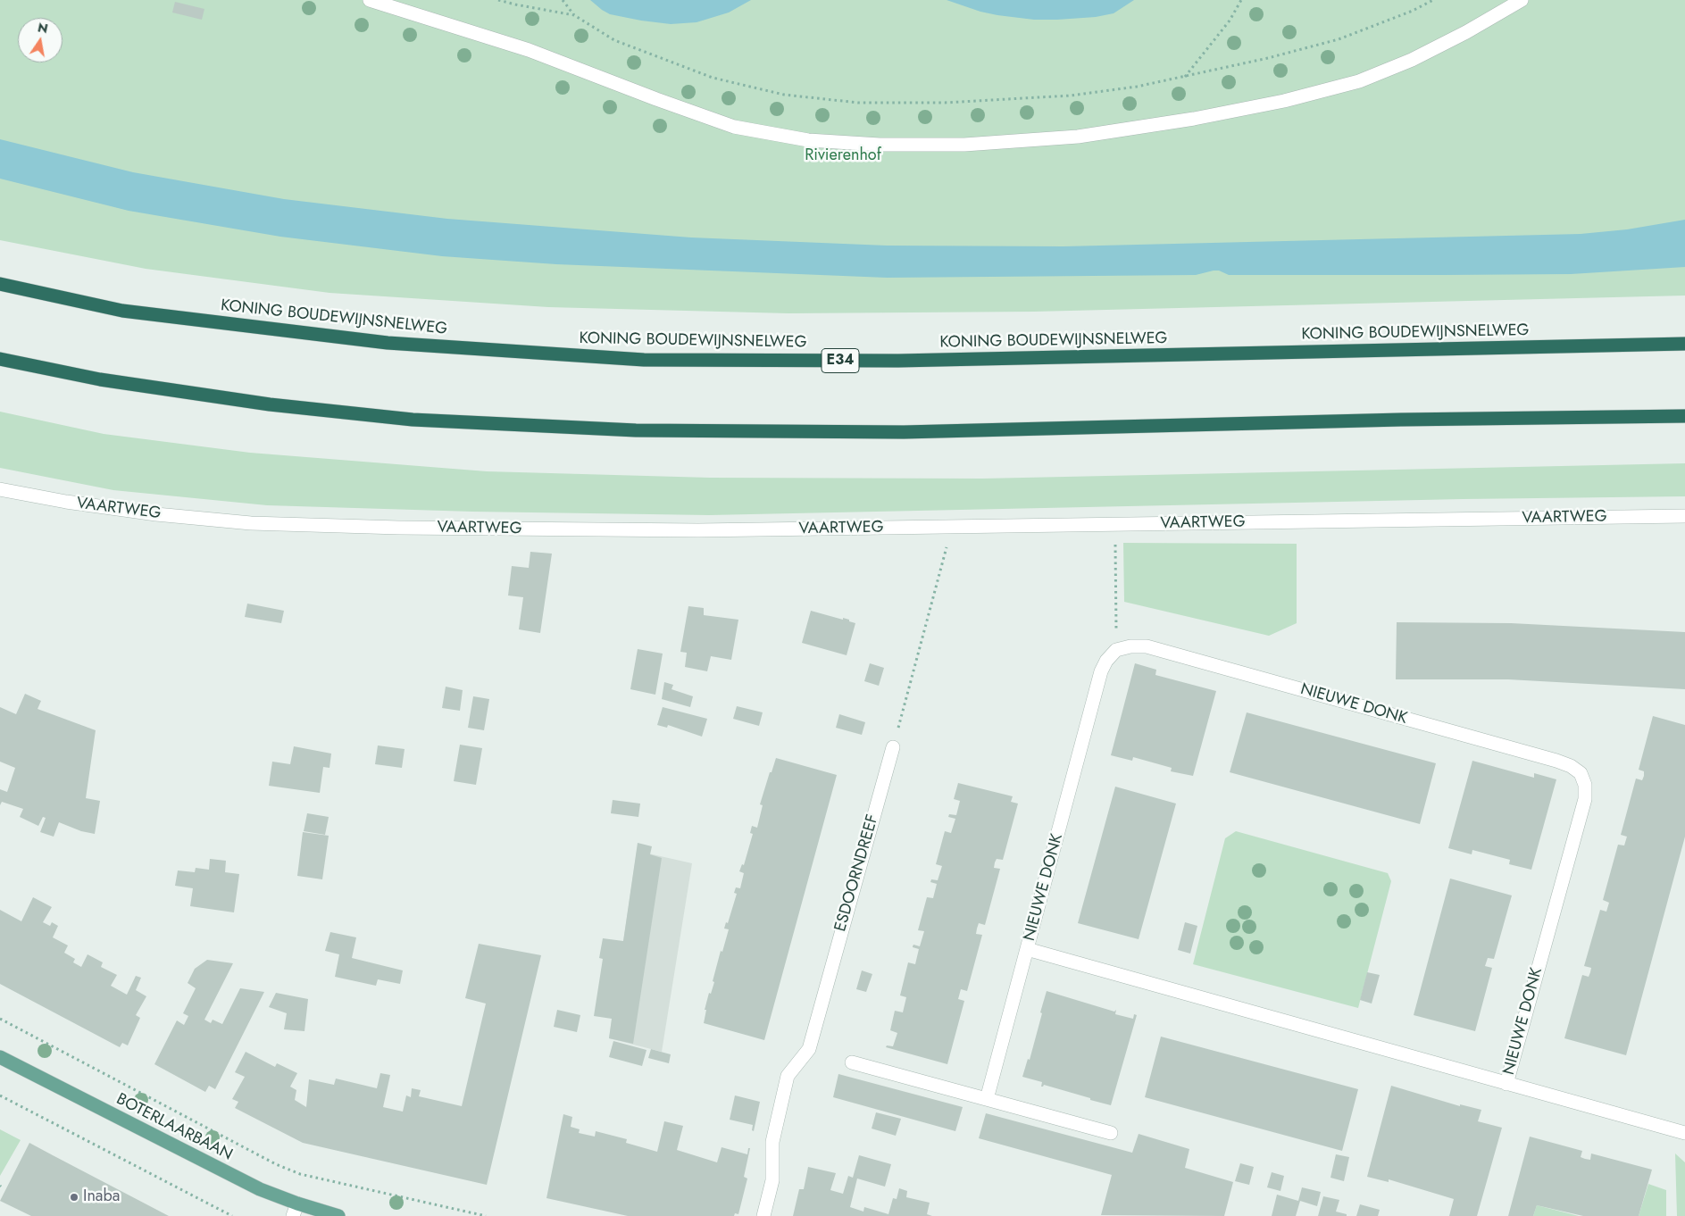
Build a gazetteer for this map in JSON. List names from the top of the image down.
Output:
{
  "streets": {
    "highway": ["KONING BOUDEWIJNSNELWEG", "E34"],
    "main road": ["BOTERLAARBAAN"],
    "street": ["VAARTWEG", "NIEUWE DONK", "ESDOORNDREEF"]
  },
  "parks": ["Rivierenhof"],
  "places": ["Inaba"],
  "north": "top"
}
